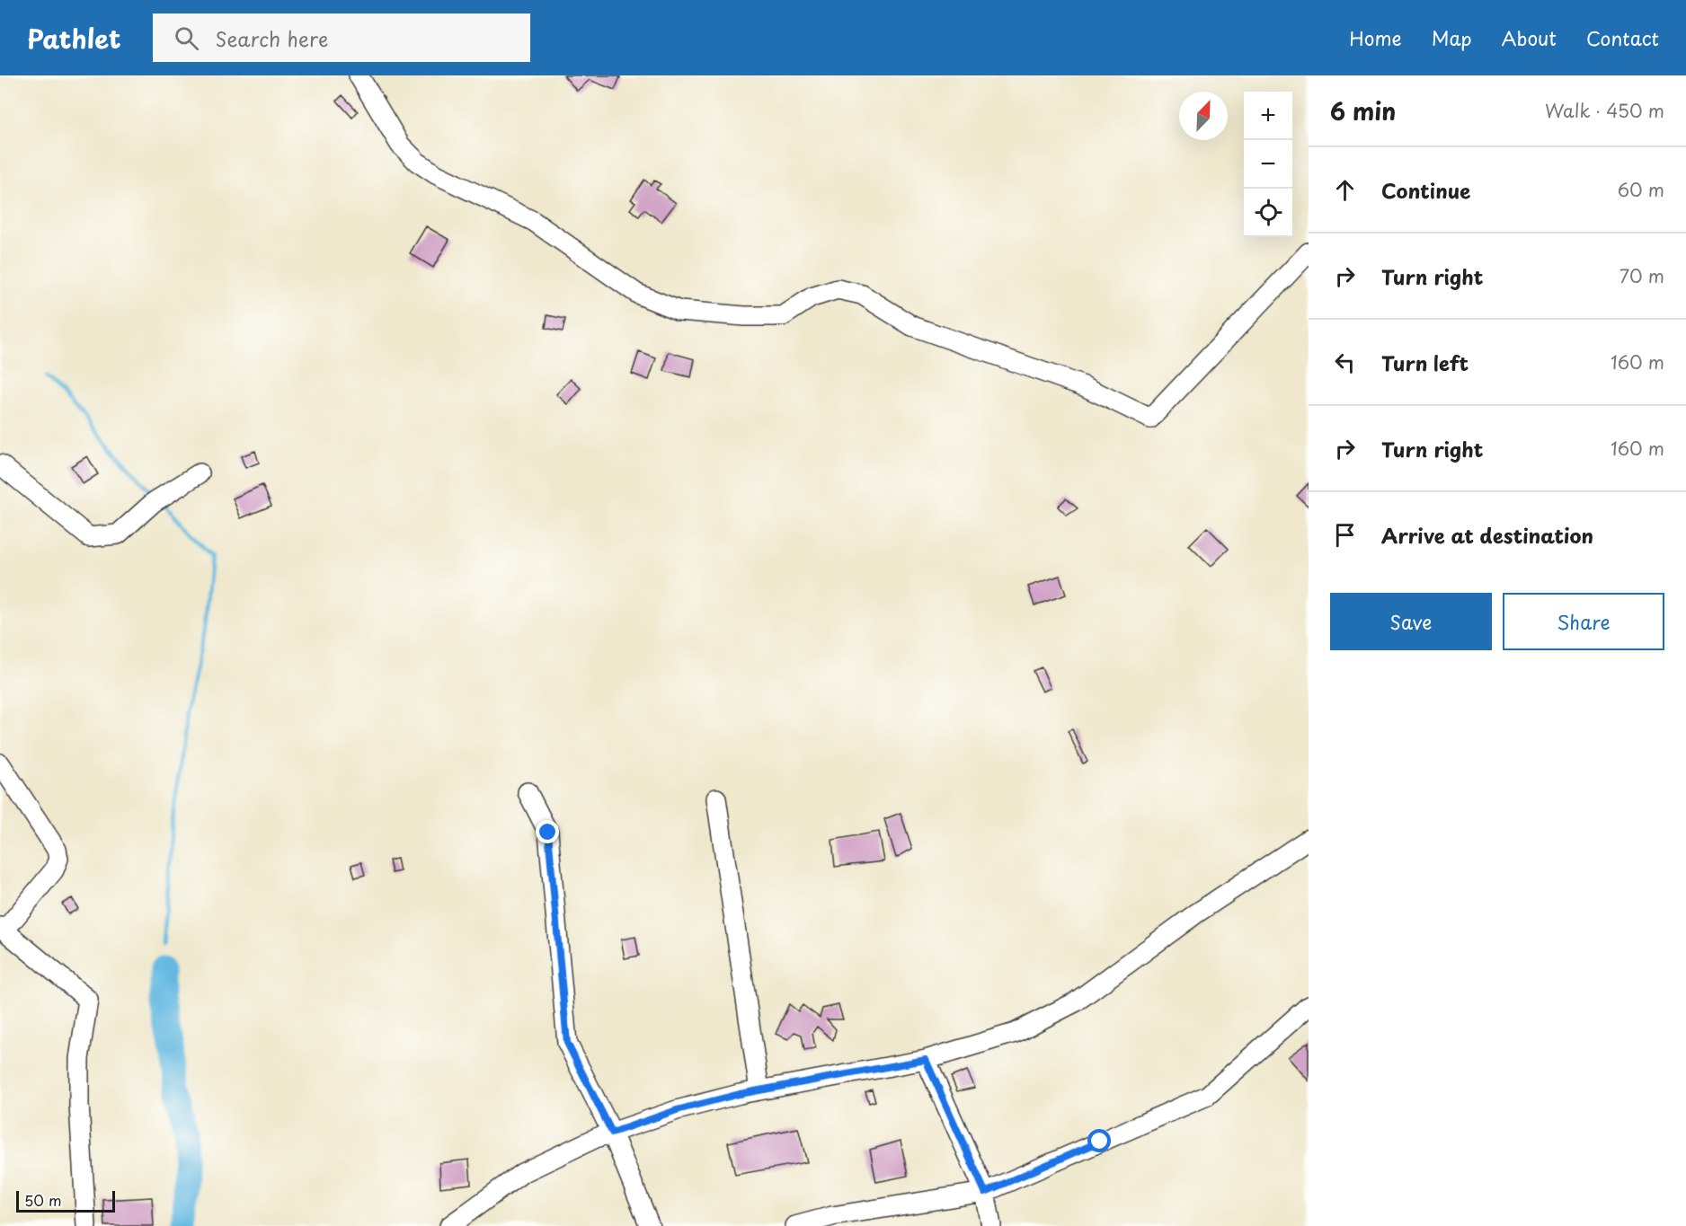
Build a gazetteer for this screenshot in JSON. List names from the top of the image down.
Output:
{
  "scale_bar": "50 m",
  "north": "top right",
  "page": {
    "header": "Pathlet",
    "search": "Search here",
    "nav": [
      "Home",
      "Map",
      "About",
      "Contact"
    ],
    "heading": ["6 min", "Walk · 450 m"],
    "map_buttons": ["+", "−"],
    "list": [
      ["Continue", "60 m"],
      ["Turn right", "70 m"],
      ["Turn left", "160 m"],
      ["Turn right", "160 m"],
      "Arrive at destination"
    ],
    "buttons": ["Save", "Share"],
    "scale": "50 m"
  }
}
